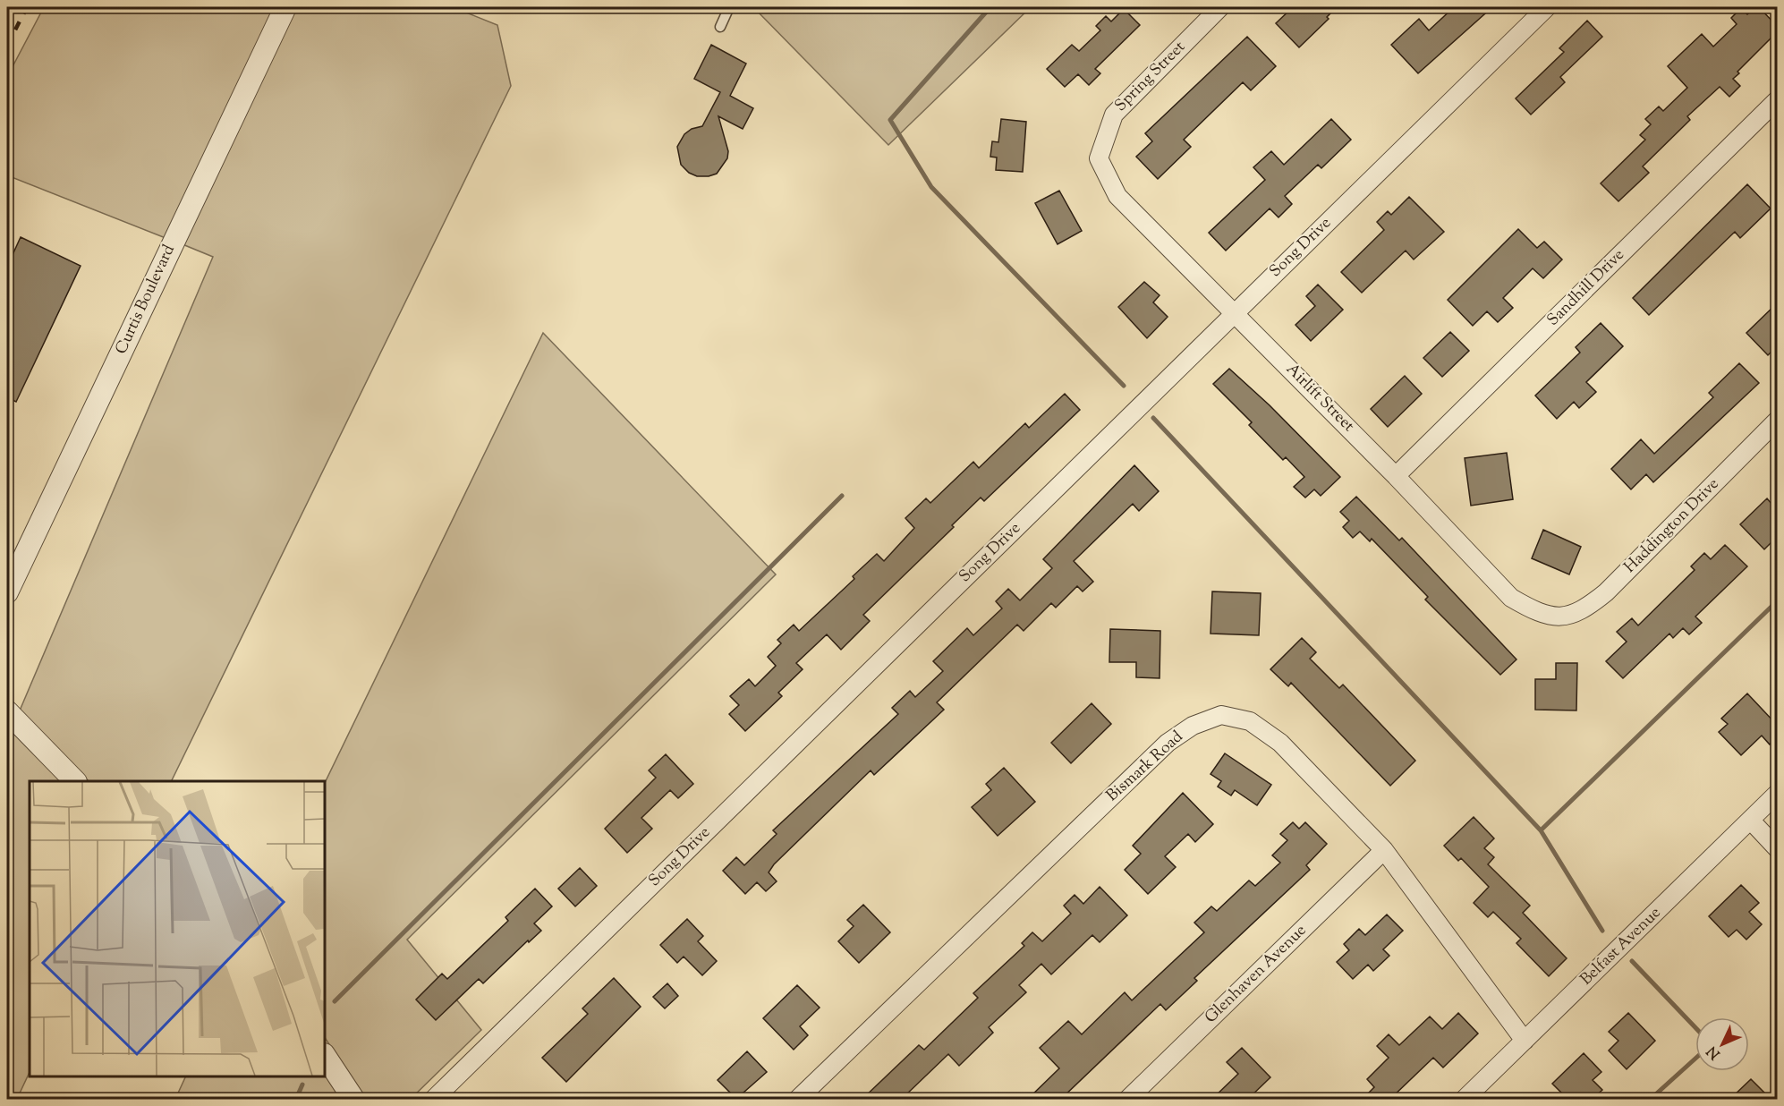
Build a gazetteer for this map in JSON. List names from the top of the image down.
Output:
{
  "streets": {
    "street": [
      "Spring Street",
      "Song Drive",
      "Sandhill Drive",
      "Curtis Boulevard",
      "Airlift Street",
      "Haddington Drive",
      "Bismark Road",
      "Belfast Avenue",
      "Glenhaven Avenue"
    ]
  },
  "crossings": [
    ["Spring Street", "Airlift Street"],
    ["Song Drive", "Airlift Street"],
    ["Sandhill Drive", "Airlift Street"],
    ["Airlift Street", "Haddington Drive"],
    ["Bismark Road", "Belfast Avenue"],
    ["Bismark Road", "Glenhaven Avenue"]
  ],
  "north": "bottom left"
}
